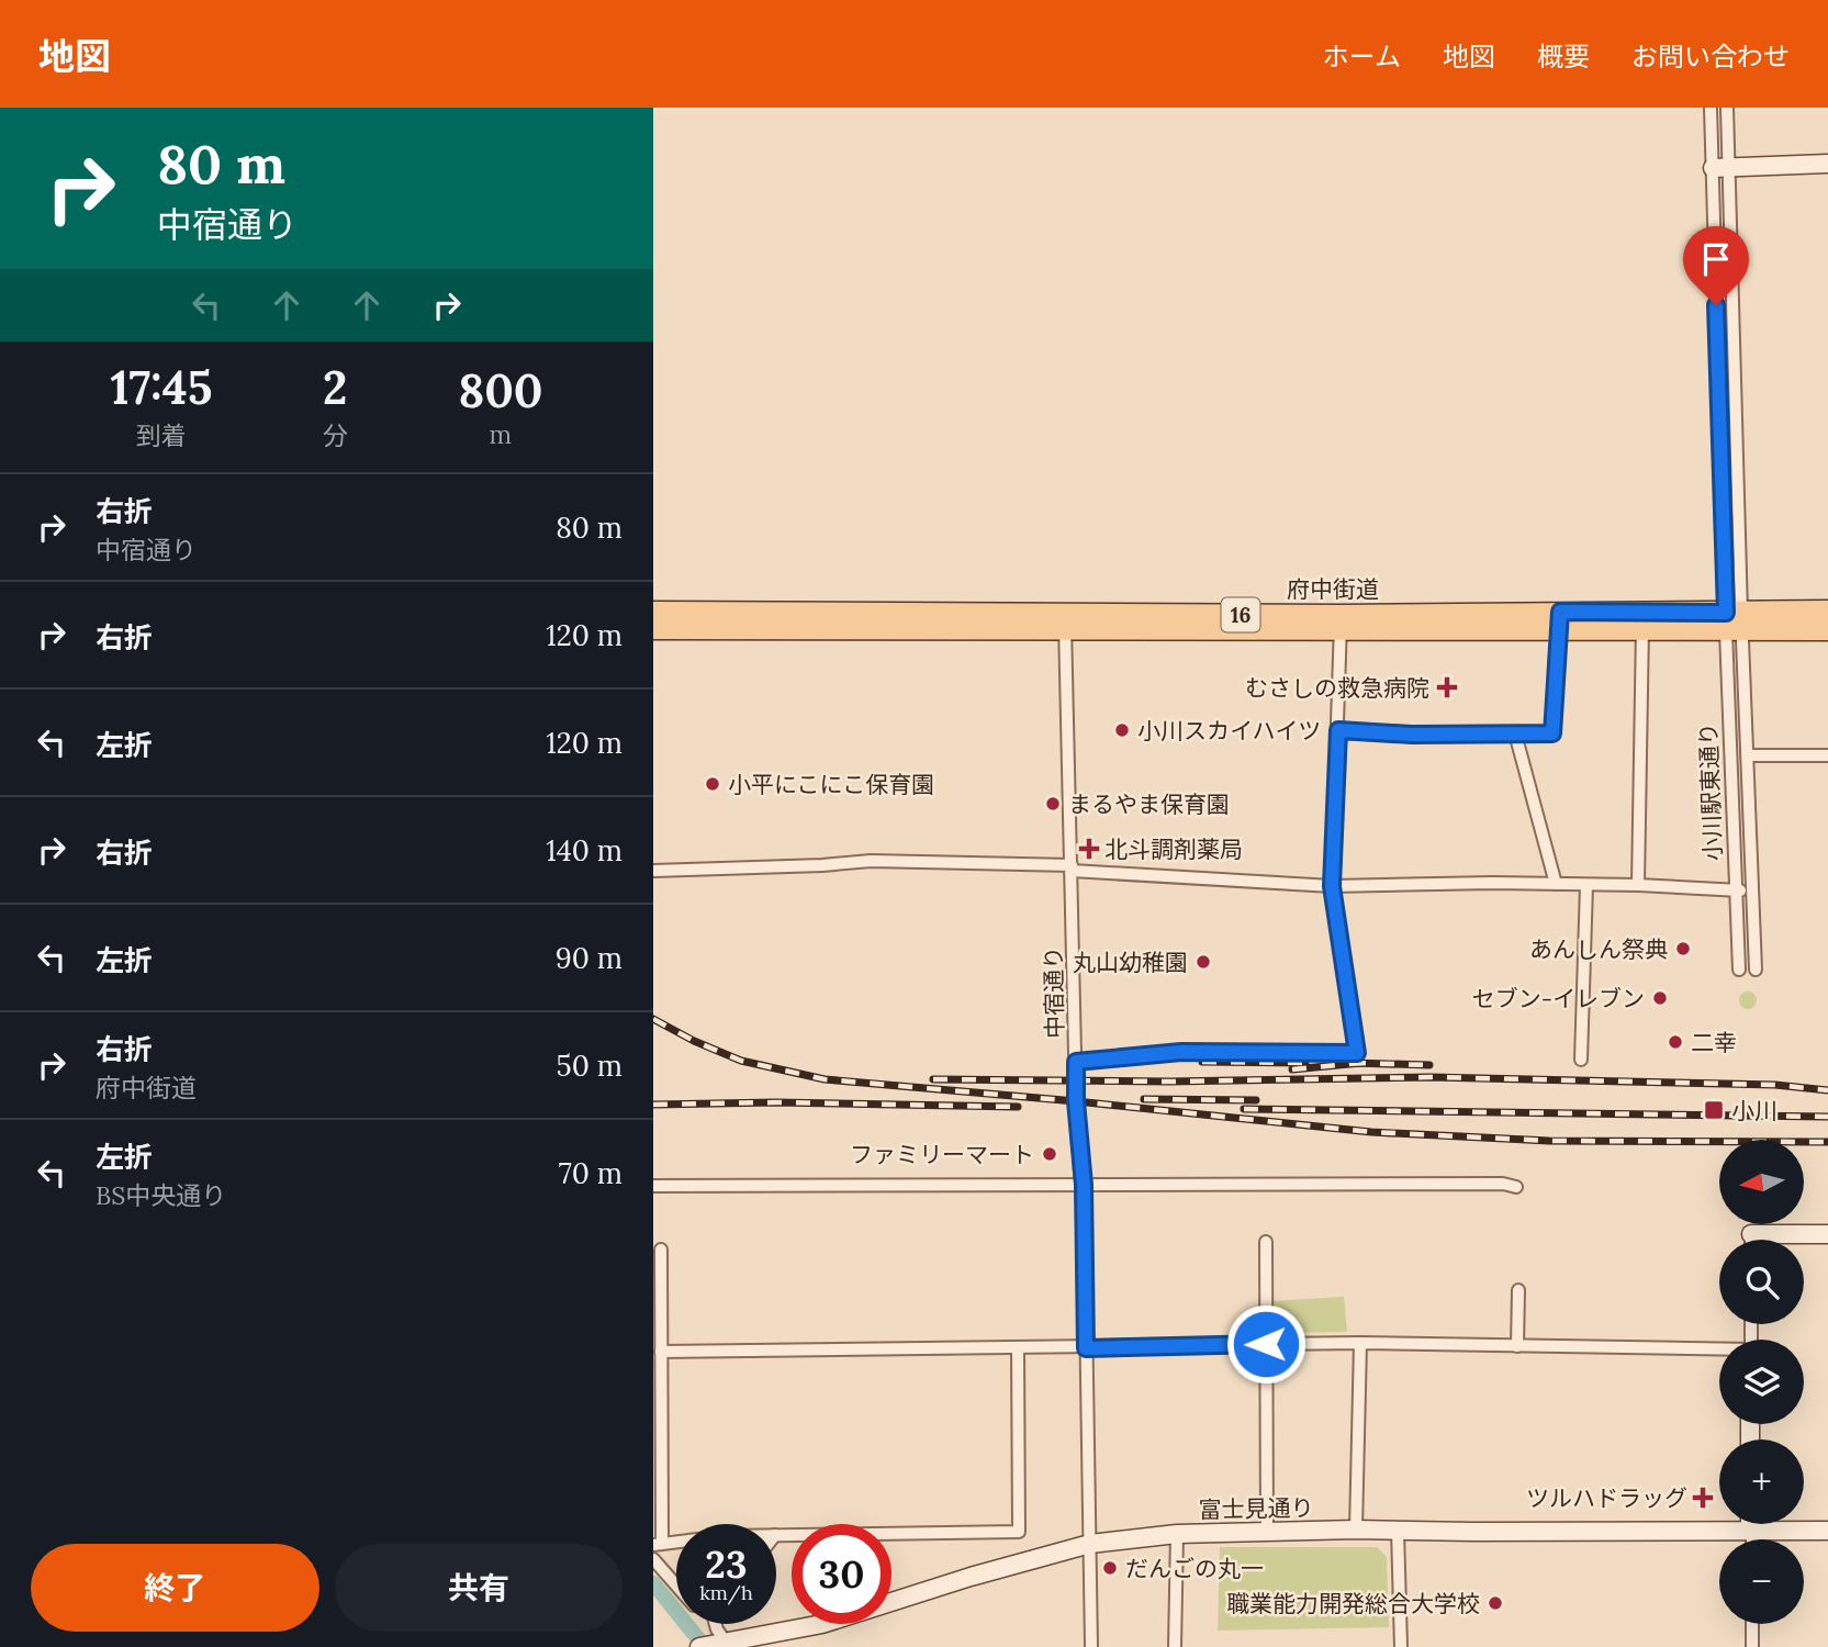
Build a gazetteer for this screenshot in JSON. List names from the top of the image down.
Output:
{
  "streets": {
    "main road": ["府中街道", "16"],
    "street": ["小川駅東通り", "中宿通り", "富士見通り"]
  },
  "crossings": [
    ["府中街道", "小川駅東通り"],
    ["府中街道", "中宿通り"],
    ["中宿通り", "富士見通り"]
  ],
  "places": {
    "health": ["むさしの救急病院", "北斗調剤薬局", "ツルハドラッグ"],
    "other": [
      "小川スカイハイツ",
      "小平にこにこ保育園",
      "まるやま保育園",
      "あんしん祭典",
      "丸山幼稚園",
      "セブン-イレブン",
      "二幸",
      "ファミリーマート",
      "だんごの丸一",
      "職業能力開発総合大学校"
    ],
    "transit": ["小川"]
  },
  "north": "left",
  "page": {
    "header": "地図",
    "nav": [
      "ホーム",
      "地図",
      "概要",
      "お問い合わせ"
    ],
    "turn": ["80 m", "中宿通り"],
    "eta": [
      "17:45",
      "到着",
      "2",
      "分",
      "800",
      "m"
    ],
    "list": [
      {
        "name": "右折",
        "note": "中宿通り",
        "value": "80 m"
      },
      {
        "name": "右折",
        "value": "120 m"
      },
      {
        "name": "左折",
        "value": "120 m"
      },
      {
        "name": "右折",
        "value": "140 m"
      },
      {
        "name": "左折",
        "value": "90 m"
      },
      {
        "name": "右折",
        "note": "府中街道",
        "value": "50 m"
      },
      {
        "name": "左折",
        "note": "BS中央通り",
        "value": "70 m"
      }
    ],
    "map_buttons": ["+", "−"],
    "speed": "23 km/h",
    "limit": "30",
    "buttons": ["終了", "共有"]
  }
}
